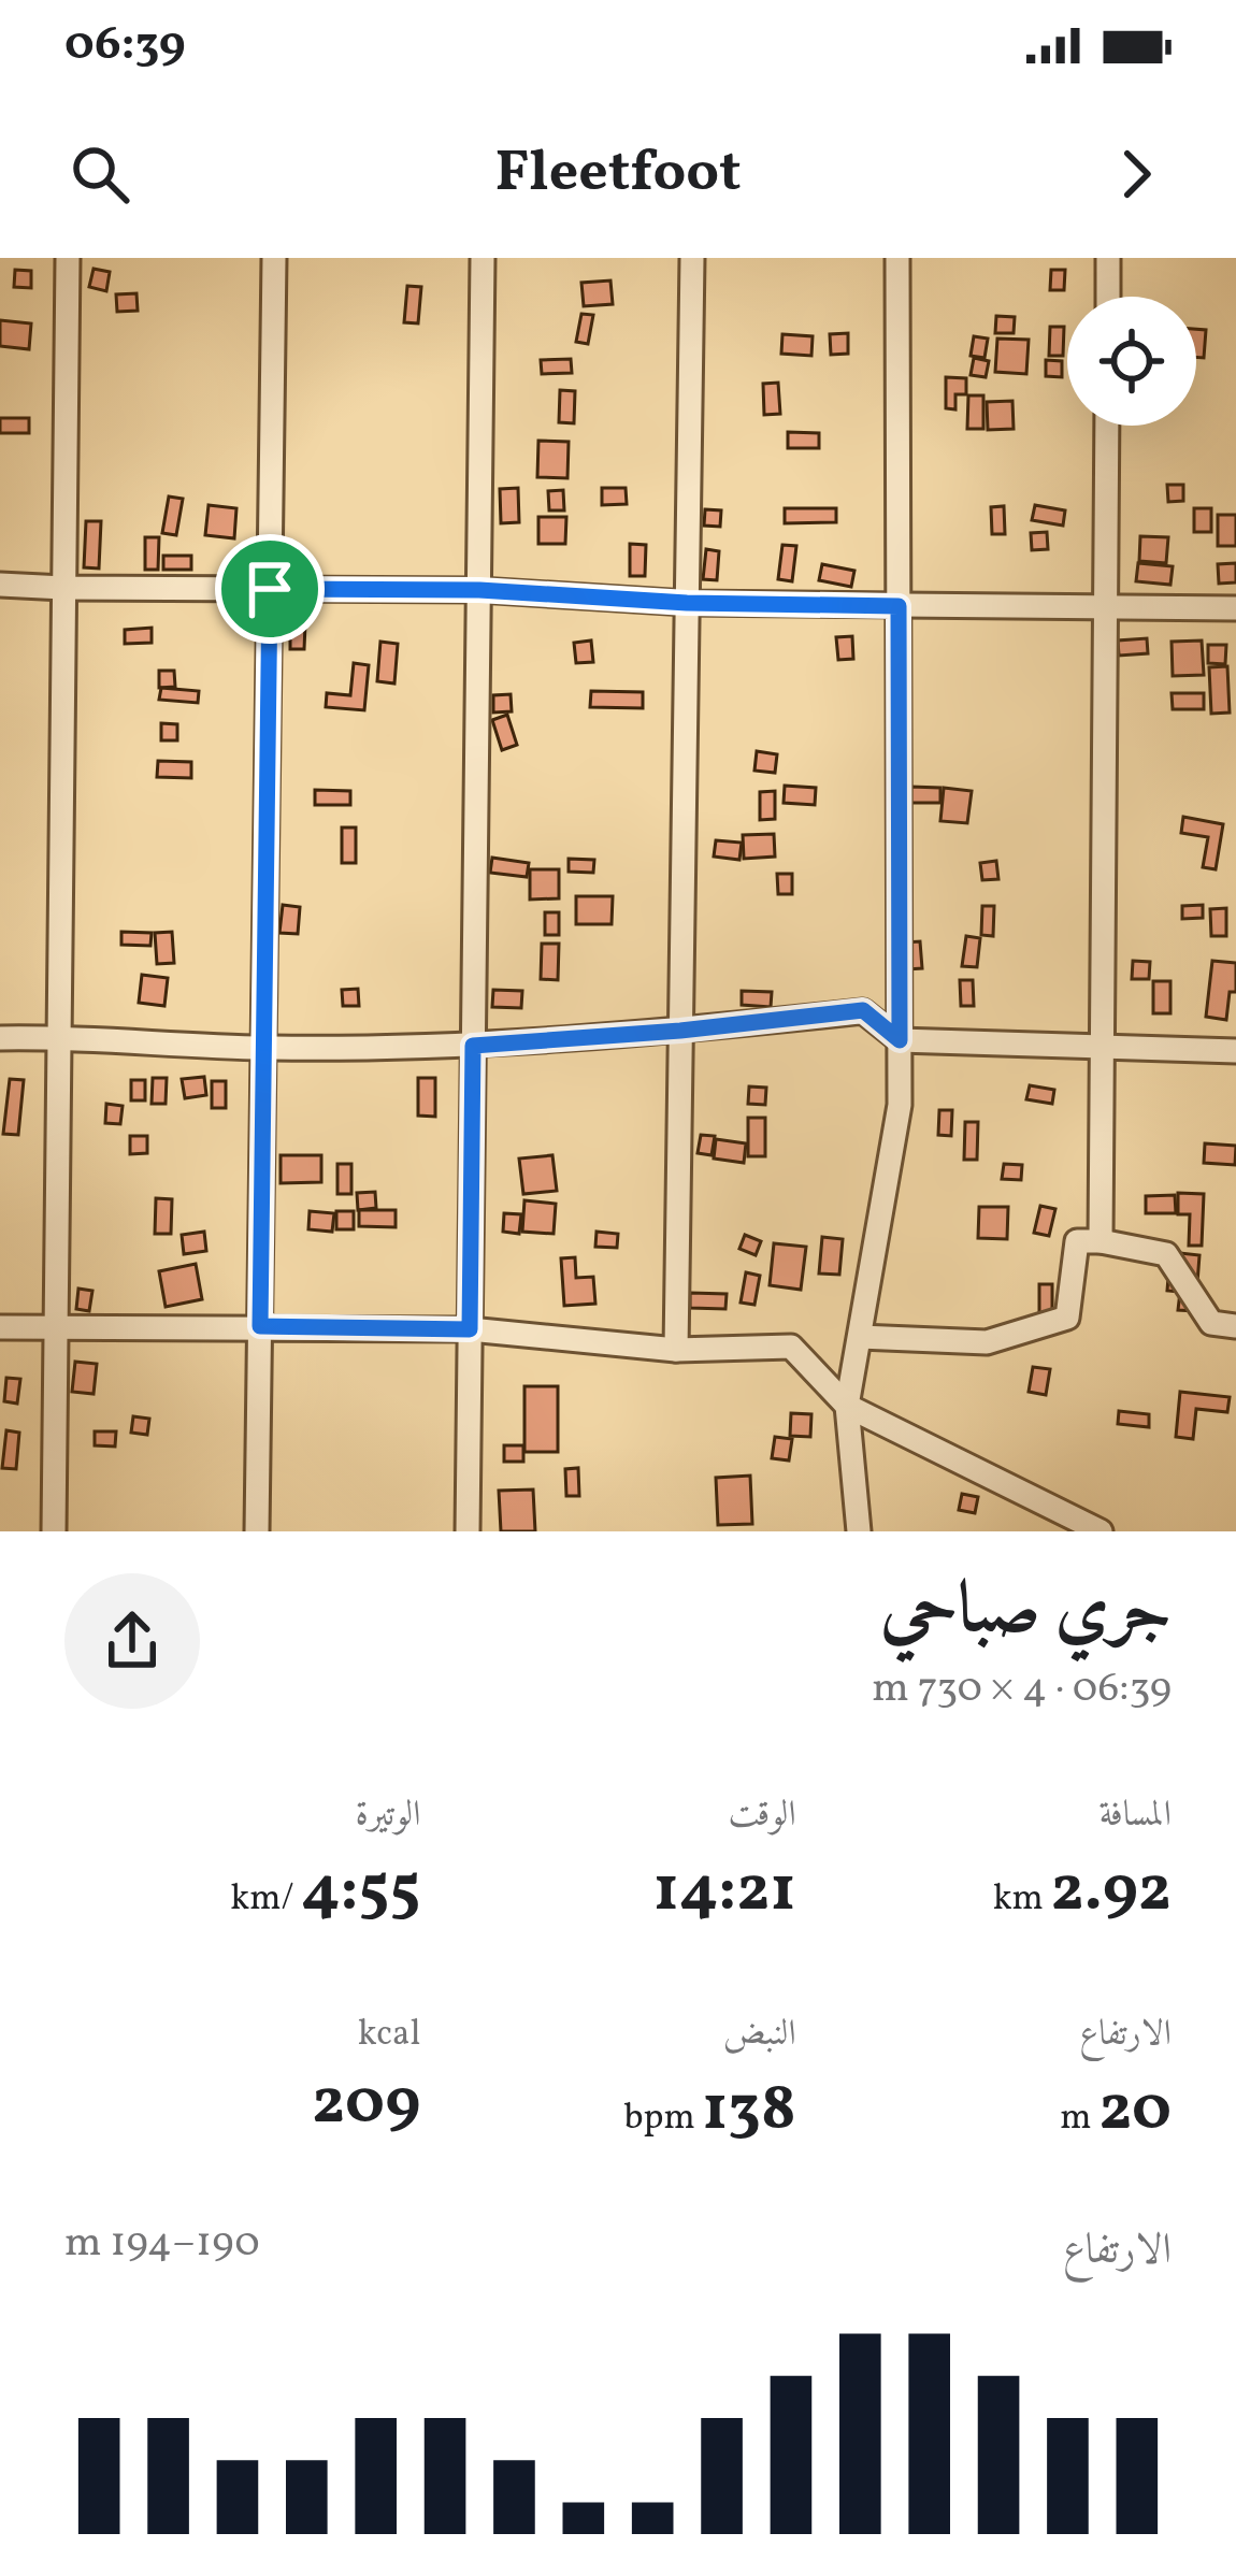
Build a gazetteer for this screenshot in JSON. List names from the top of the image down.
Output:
{
  "page": {
    "status": "06:39",
    "header": "Fleetfoot",
    "heading": ["جري صباحي", "06:39 · 4 × 730 m"],
    "stats": [
      ["المسافة", "2.92 km"],
      ["الوقت", "14:21"],
      ["الوتيرة", "4:55 /km"],
      ["الارتفاع", "20 m"],
      ["النبض", "138 bpm"],
      ["kcal", "209"]
    ],
    "chart": ["الارتفاع", "190–194 m"]
  }
}
